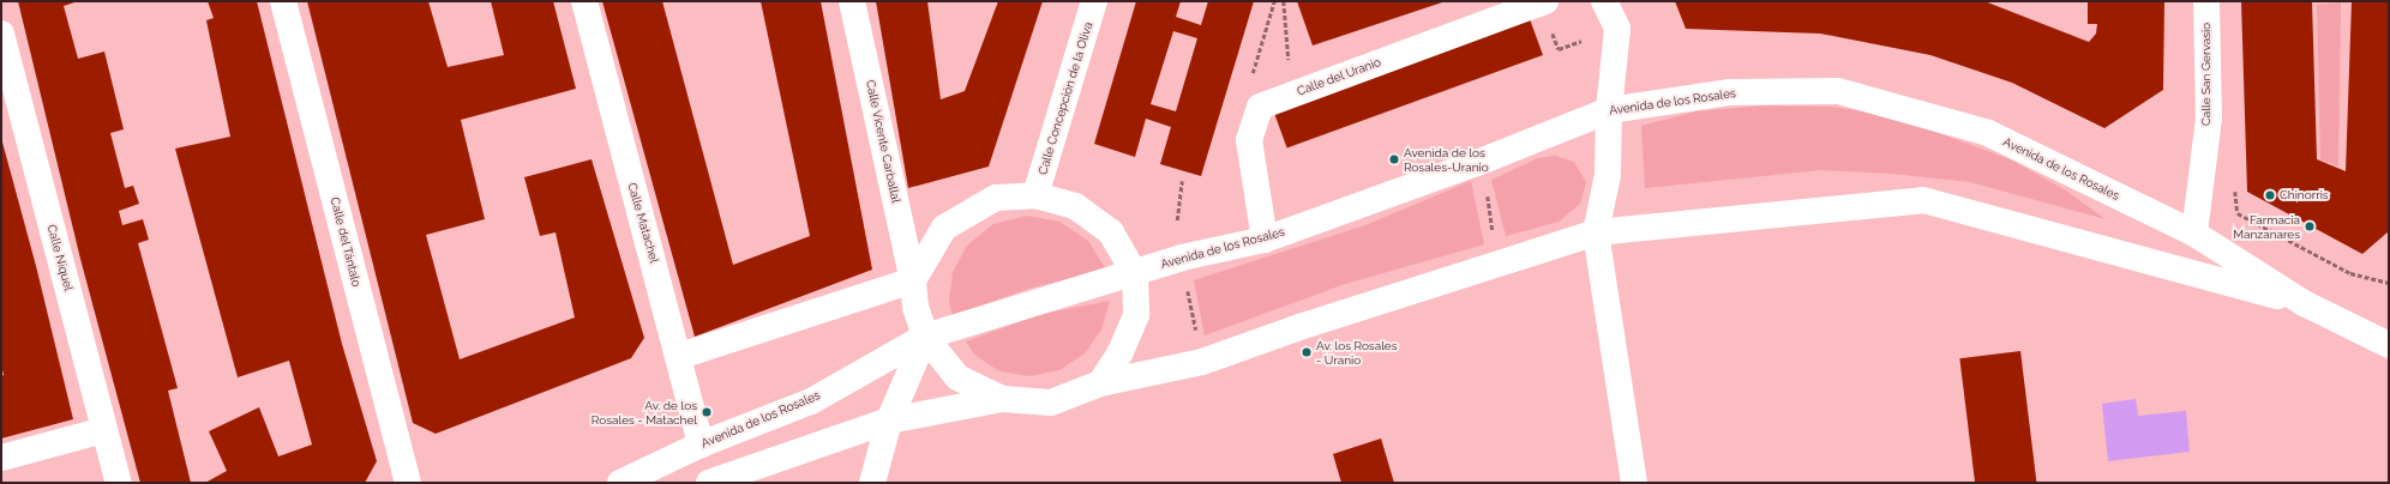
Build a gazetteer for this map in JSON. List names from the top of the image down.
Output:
{
  "streets": {
    "street": [
      "Calle San Gervasio",
      "Calle del Uranio",
      "Calle Concepción de la Oliva",
      "Avenida de los Rosales",
      "Calle Vicente Carballal",
      "Calle Matachel",
      "Calle del Tántalo",
      "Calle Níquel"
    ]
  },
  "crossings": [
    ["Calle San Gervasio", "Avenida de los Rosales"],
    ["Calle del Uranio", "Avenida de los Rosales"],
    ["Avenida de los Rosales", "Calle Vicente Carballal"],
    ["Avenida de los Rosales", "Calle Matachel"]
  ],
  "places": [
    "Avenida de los Rosales-Uranio",
    "Chinorris",
    "Farmacia Manzanares",
    "Av. los Rosales - Uranio",
    "Av. de los Rosales - Matachel"
  ]
}
